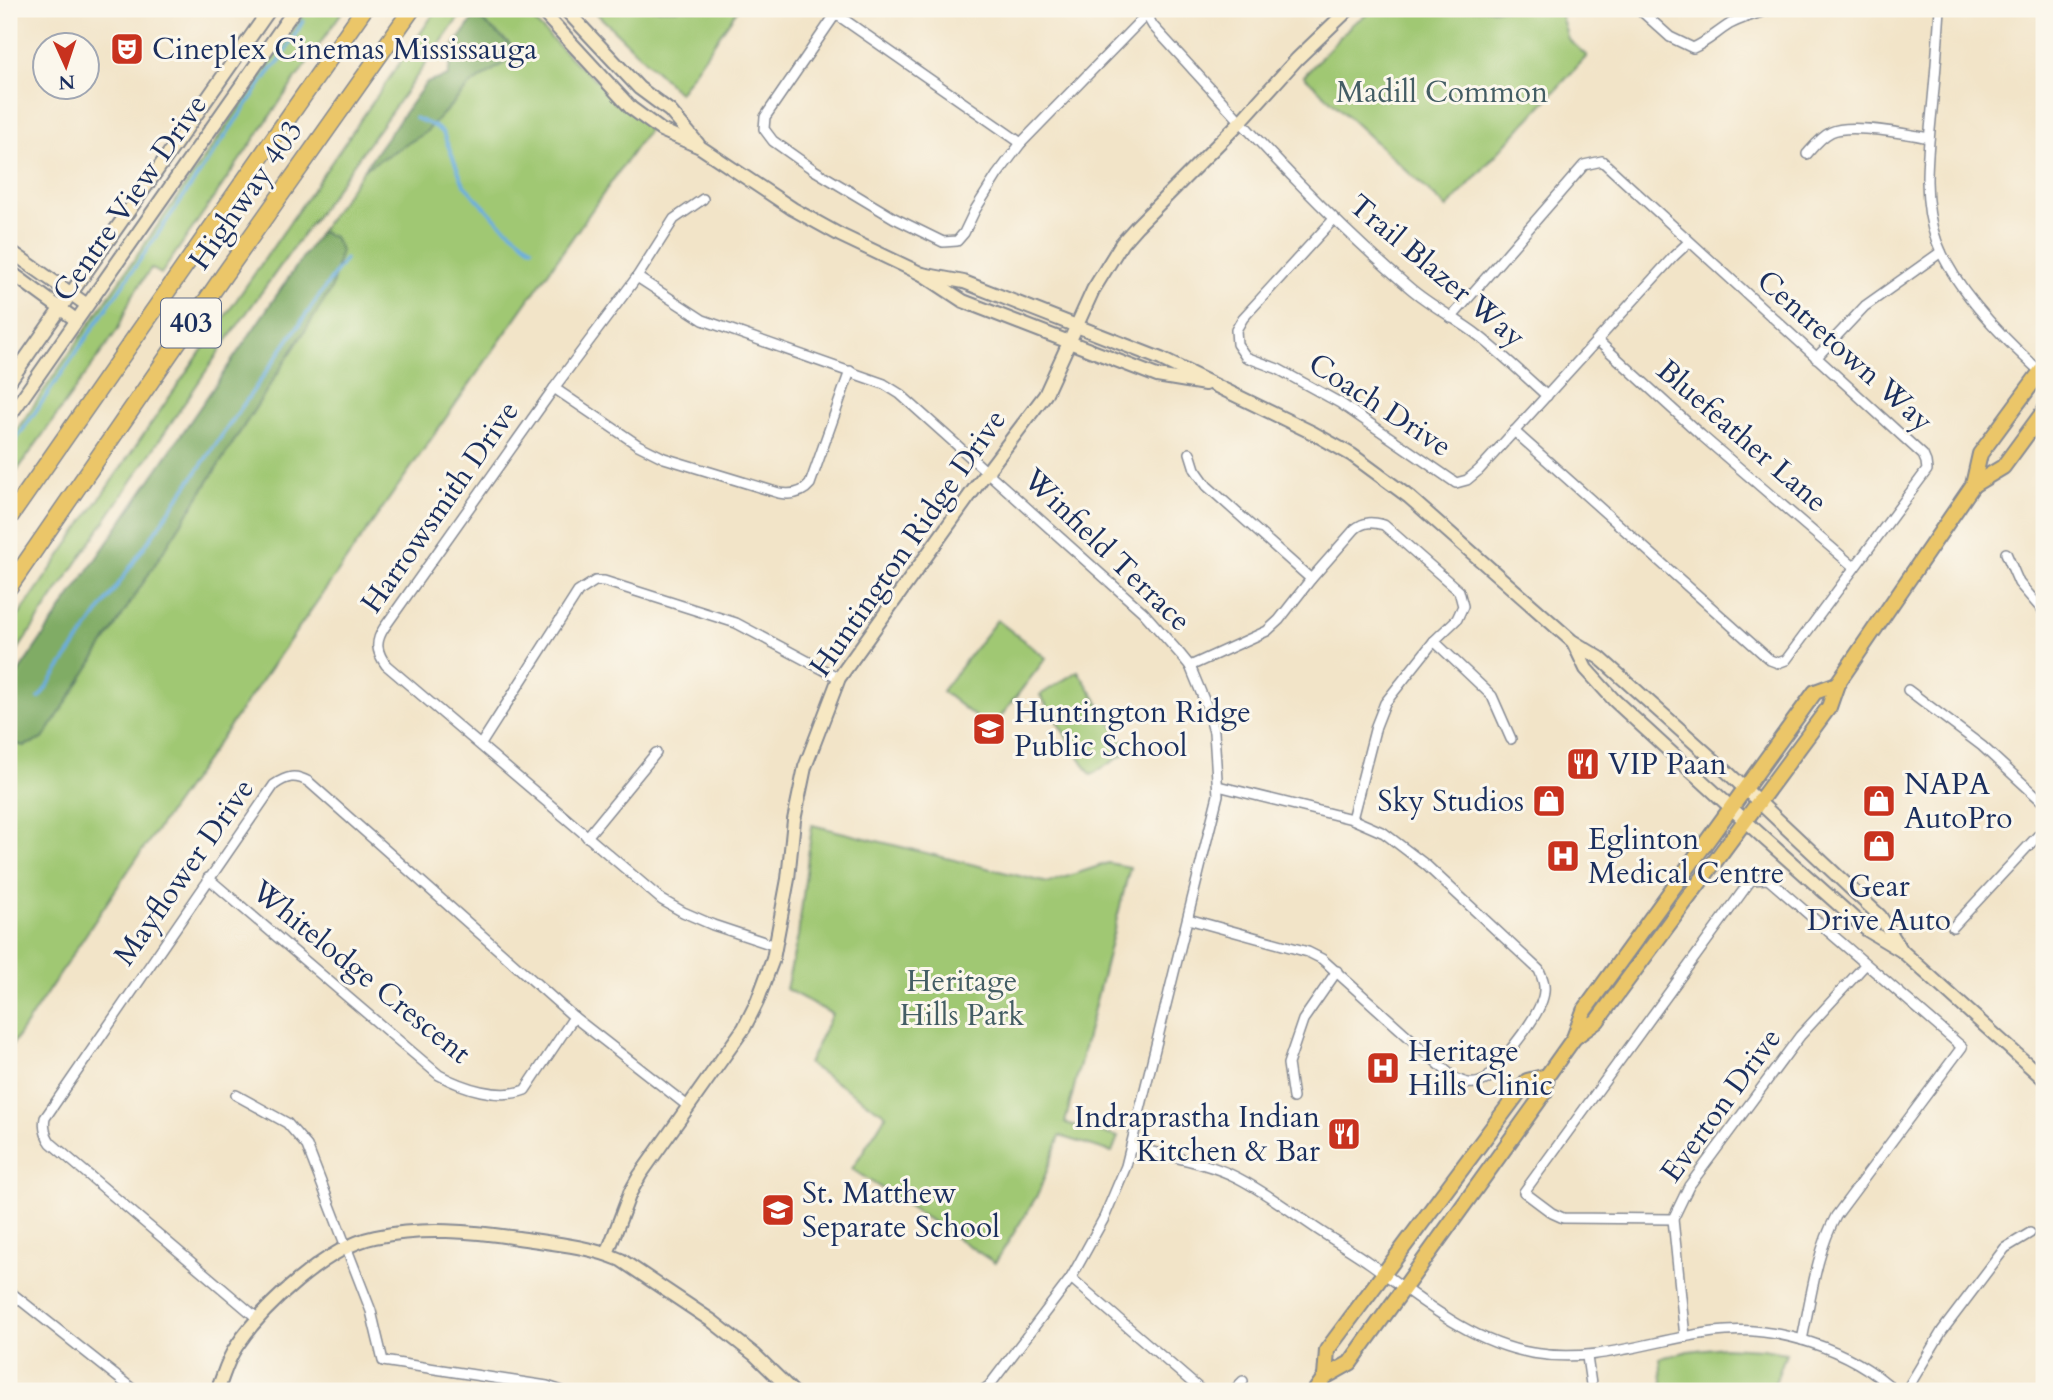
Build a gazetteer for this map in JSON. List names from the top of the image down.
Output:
{
  "streets": {
    "highway": ["Highway 403", "403"],
    "street": [
      "Centre View Drive",
      "Trail Blazer Way",
      "Centretown Way",
      "Coach Drive",
      "Bluefeather Lane",
      "Harrowsmith Drive",
      "Huntington Ridge Drive",
      "Winfield Terrace",
      "Mayflower Drive",
      "Whitelodge Crescent",
      "Everton Drive"
    ]
  },
  "crossings": [
    ["Trail Blazer Way", "Centretown Way"],
    ["Trail Blazer Way", "Coach Drive"],
    ["Trail Blazer Way", "Huntington Ridge Drive"],
    ["Centretown Way", "Coach Drive"],
    ["Centretown Way", "Bluefeather Lane"],
    ["Coach Drive", "Bluefeather Lane"],
    ["Harrowsmith Drive", "Huntington Ridge Drive"],
    ["Harrowsmith Drive", "Winfield Terrace"],
    ["Huntington Ridge Drive", "Winfield Terrace"],
    ["Huntington Ridge Drive", "Mayflower Drive"],
    ["Mayflower Drive", "Whitelodge Crescent"]
  ],
  "parks": ["Madill Common", "Heritage Hills Park"],
  "places": {
    "theatre": ["Cineplex Cinemas Mississauga"],
    "school or university": ["Huntington Ridge Public School", "St. Matthew Separate School"],
    "restaurant": ["VIP Paan", "Indraprastha Indian Kitchen & Bar"],
    "shop": ["Sky Studios", "NAPA AutoPro", "Gear Drive Auto"],
    "hospital": ["Eglinton Medical Centre", "Heritage Hills Clinic"]
  },
  "north": "bottom"
}
